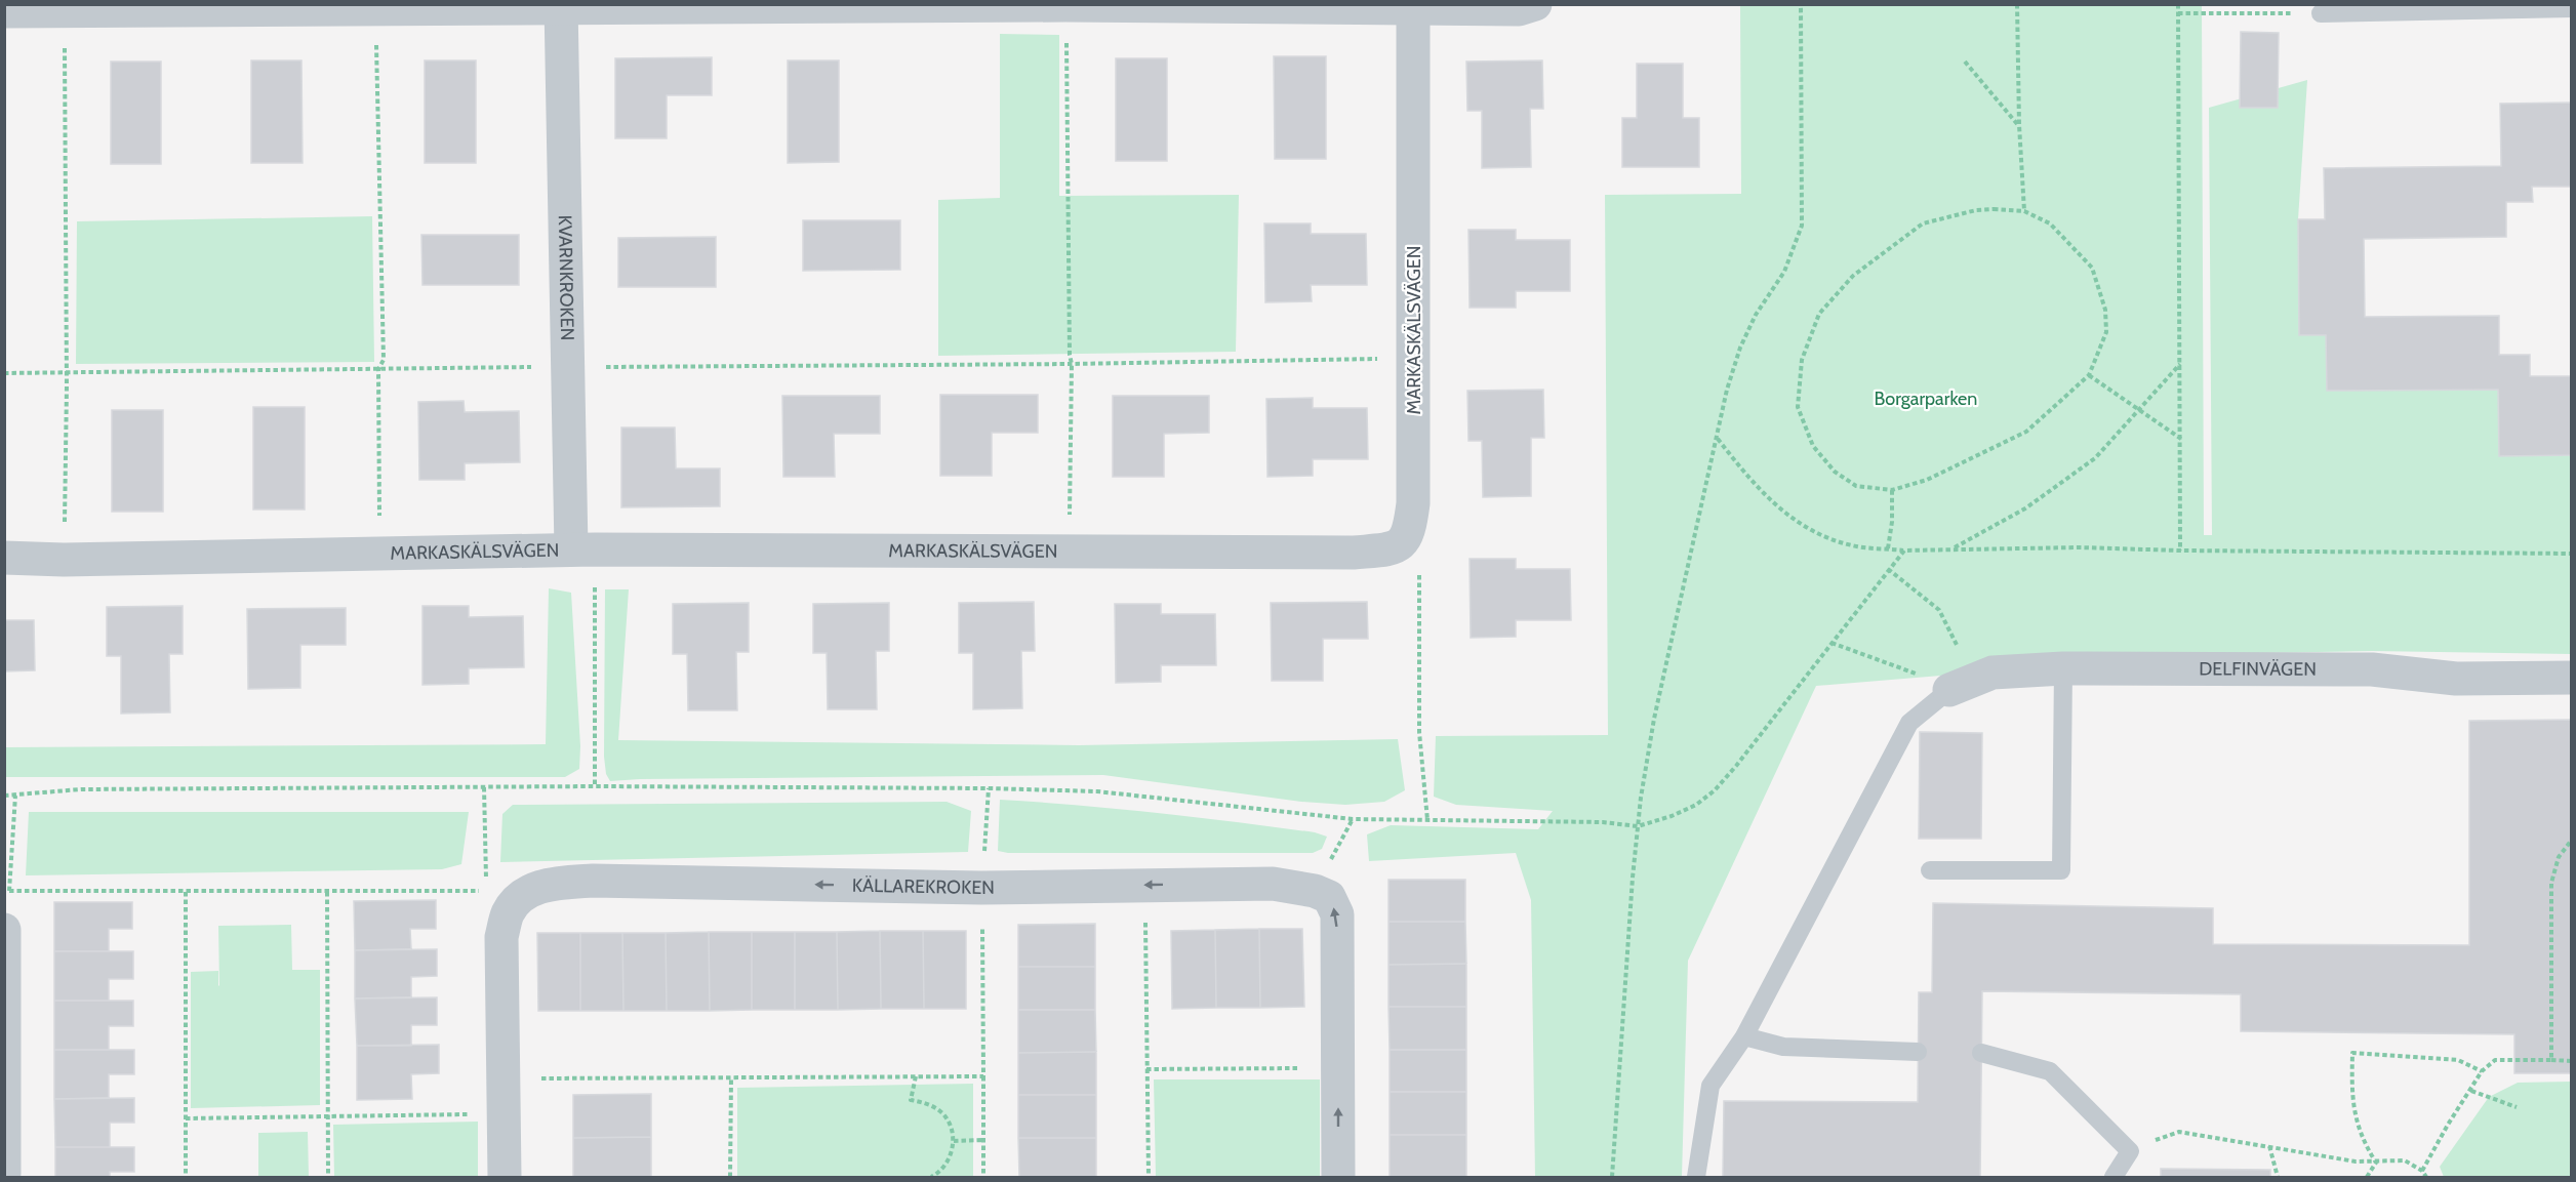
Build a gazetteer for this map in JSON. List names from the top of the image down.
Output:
{
  "streets": {
    "street": [
      "KVARNKROKEN",
      "MARKASKÄLSVÄGEN",
      "DELFINVÄGEN",
      "KÄLLAREKROKEN"
    ]
  },
  "crossings": [
    ["KVARNKROKEN", "MARKASKÄLSVÄGEN"]
  ],
  "parks": ["Borgarparken"]
}
